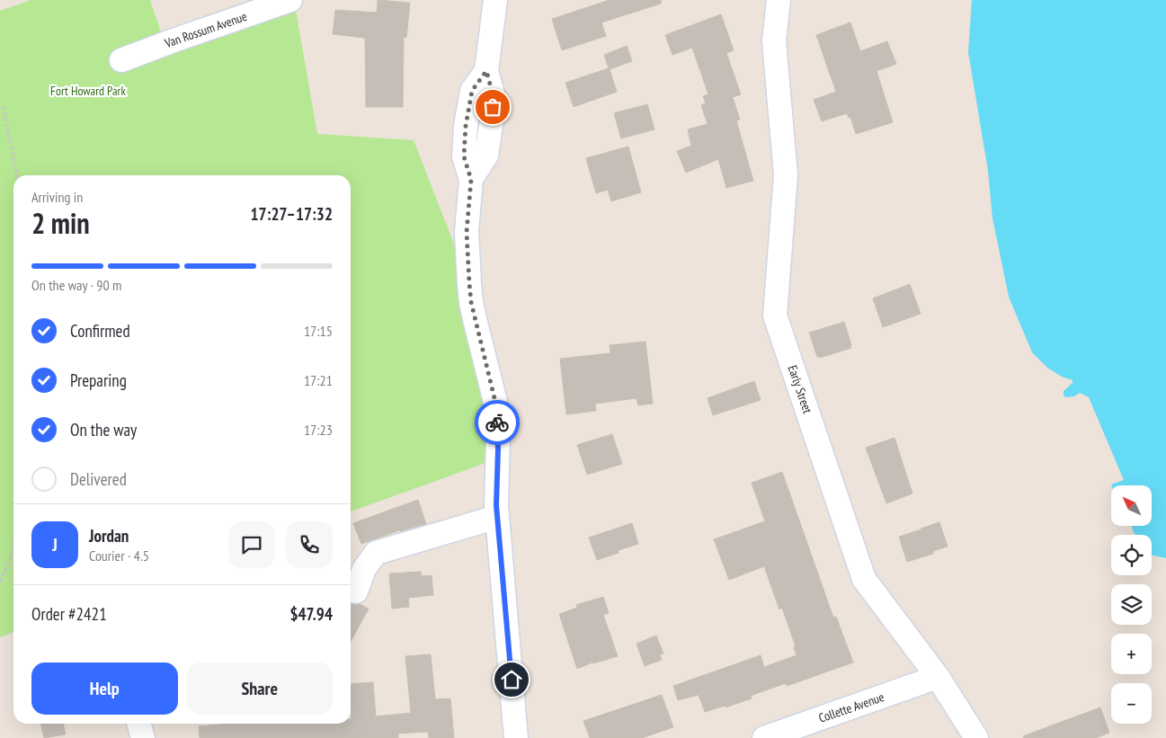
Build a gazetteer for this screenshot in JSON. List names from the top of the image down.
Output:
{
  "streets": {
    "street": ["Van Rossum Avenue", "Early Street", "Collette Avenue"]
  },
  "crossings": [
    ["Early Street", "Collette Avenue"]
  ],
  "parks": ["Fort Howard Park"],
  "north": "top left",
  "page": {
    "heading": ["2 min", "Arriving in", "17:27–17:32"],
    "panel": [
      "Jordan",
      "Courier · 4.5",
      "Order #2421",
      "$47.94"
    ],
    "bar": "On the way · 90 m",
    "list": [
      ["Confirmed", "17:15"],
      ["Preparing", "17:21"],
      ["On the way", "17:23"],
      "Delivered"
    ],
    "map_buttons": ["+", "−"],
    "round": "J",
    "buttons": ["Help", "Share"]
  }
}
